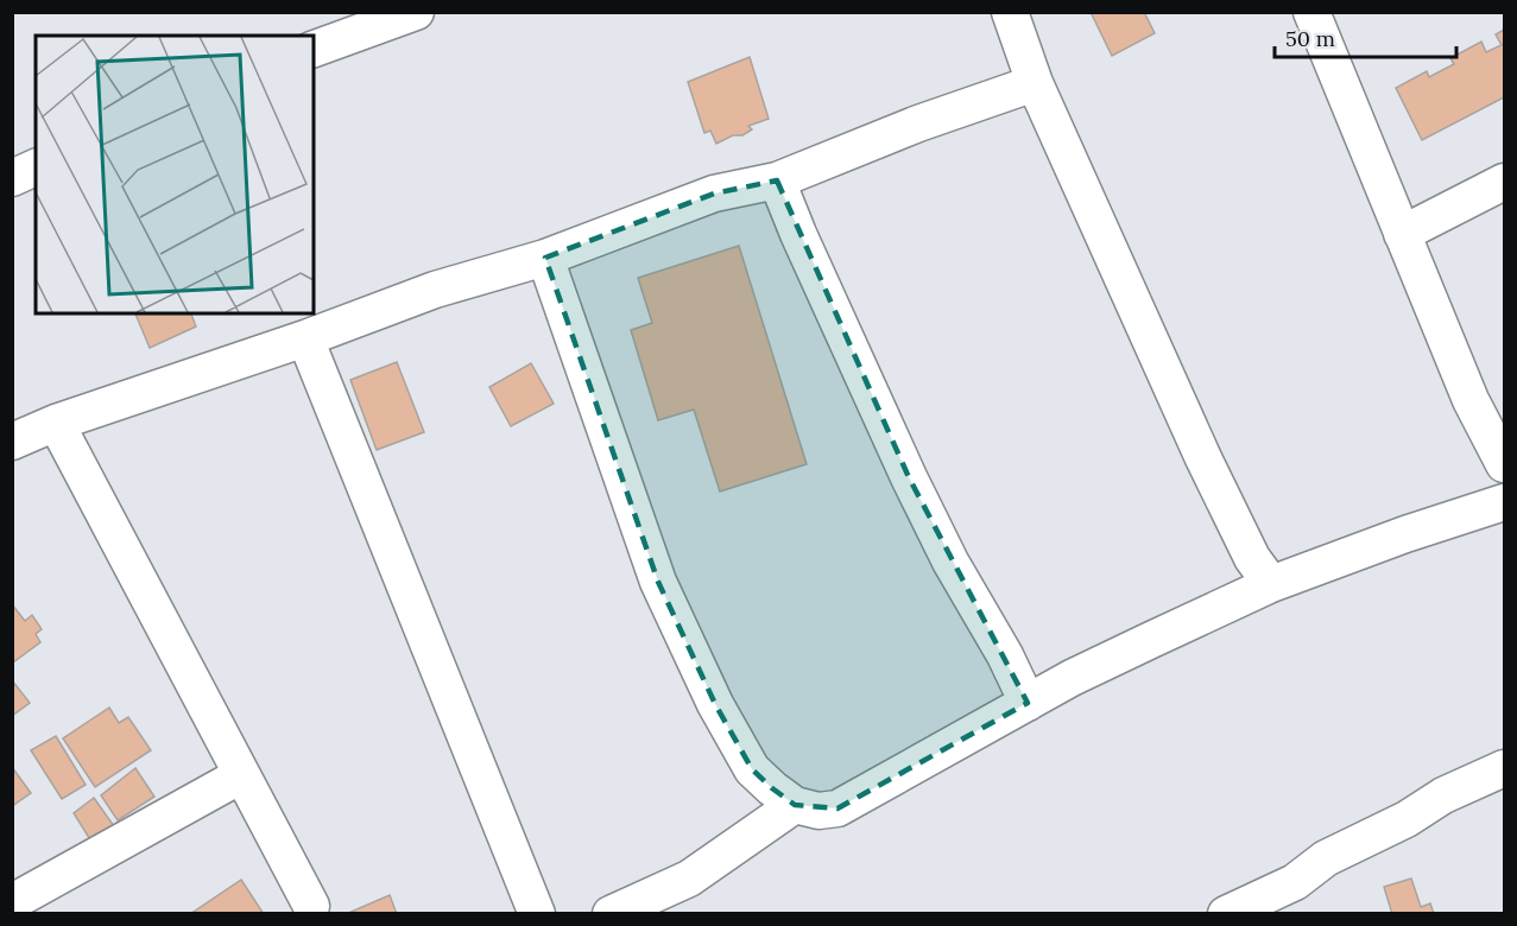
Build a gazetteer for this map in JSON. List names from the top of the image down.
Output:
{
  "scale_bar": "50 m"
}
